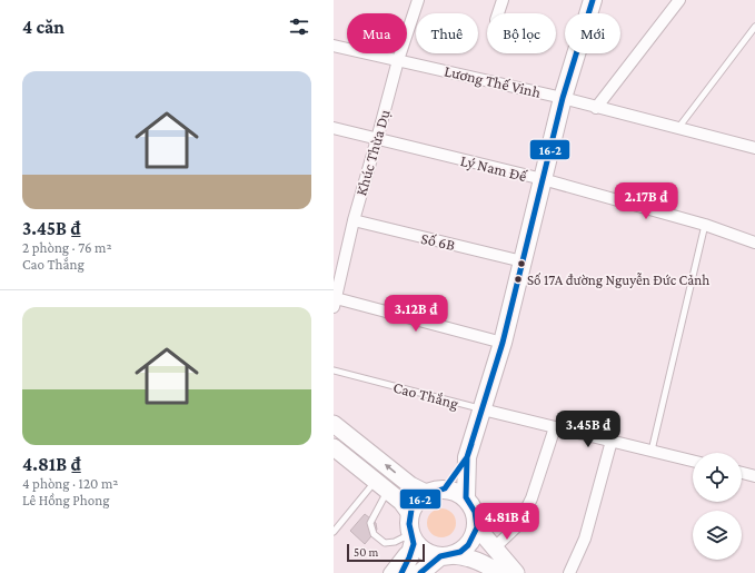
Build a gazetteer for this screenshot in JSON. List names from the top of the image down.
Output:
{
  "streets": {
    "street": [
      "Lương Thế Vinh",
      "Khúc Thừa Dụ",
      "Lý Nam Đế",
      "Số 6B",
      "Cao Thắng"
    ]
  },
  "crossings": [
    ["Lương Thế Vinh", "Khúc Thừa Dụ"],
    ["Khúc Thừa Dụ", "Lý Nam Đế"],
    ["Khúc Thừa Dụ", "Số 6B"]
  ],
  "places": ["Số 17A đường Nguyễn Đức Cảnh"],
  "lines": ["transit line 16-2"],
  "scale_bar": "50 m",
  "page": {
    "heading": "4 căn",
    "chip": [
      "Mua",
      "Thuê",
      "Bộ lọc",
      "Mới"
    ],
    "list": [
      {
        "name": "3.45B ₫",
        "note": "2 phòng · 76 m² · Cao Thắng"
      },
      {
        "name": "4.81B ₫",
        "note": "4 phòng · 120 m² · Lê Hồng Phong"
      }
    ],
    "price": [
      "2.17B ₫",
      "3.12B ₫",
      "3.45B ₫",
      "4.81B ₫"
    ],
    "scale": "50 m"
  }
}
